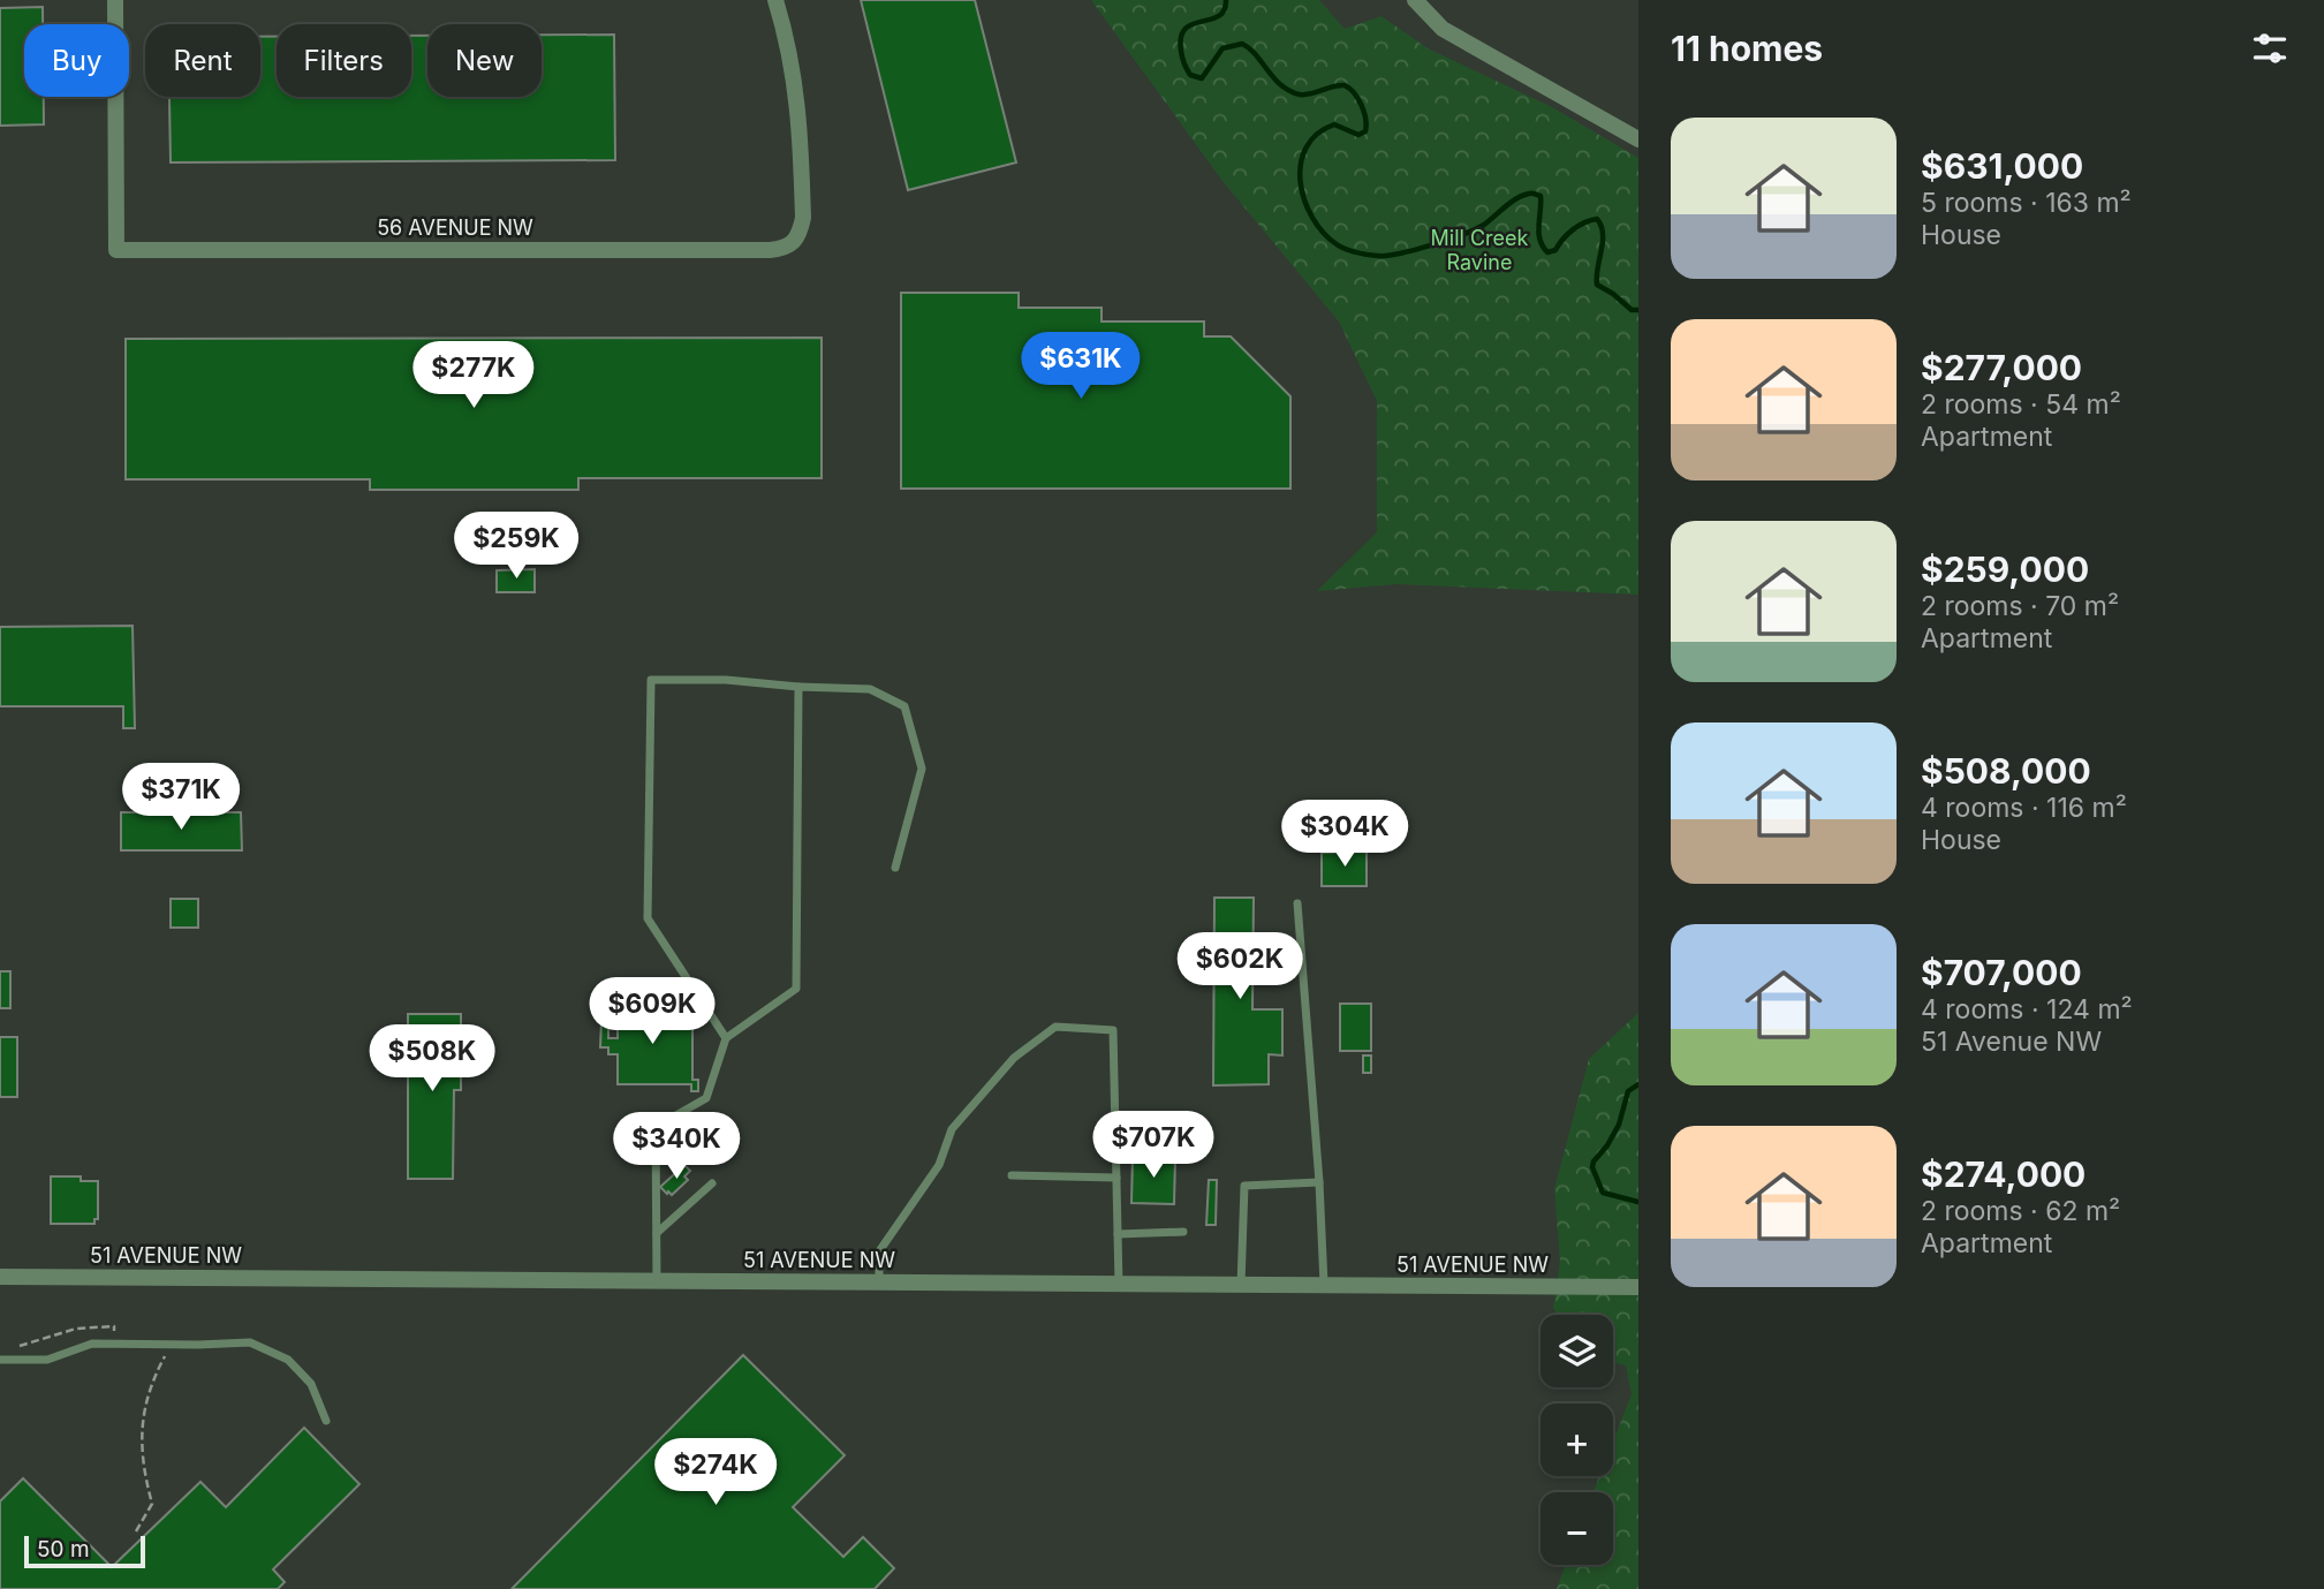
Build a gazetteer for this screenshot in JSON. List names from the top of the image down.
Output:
{
  "streets": {
    "street": ["56 AVENUE NW", "51 AVENUE NW"]
  },
  "parks": ["Mill Creek Ravine"],
  "scale_bar": "50 m",
  "page": {
    "heading": "11 homes",
    "chip": [
      "Buy",
      "Rent",
      "Filters",
      "New"
    ],
    "list": [
      {
        "name": "$631,000",
        "note": "5 rooms · 163 m² · House"
      },
      {
        "name": "$277,000",
        "note": "2 rooms · 54 m² · Apartment"
      },
      {
        "name": "$259,000",
        "note": "2 rooms · 70 m² · Apartment"
      },
      {
        "name": "$508,000",
        "note": "4 rooms · 116 m² · House"
      },
      {
        "name": "$707,000",
        "note": "4 rooms · 124 m² · 51 Avenue NW"
      },
      {
        "name": "$274,000",
        "note": "2 rooms · 62 m² · Apartment"
      }
    ],
    "price": [
      "$631K",
      "$277K",
      "$259K",
      "$371K",
      "$304K",
      "$602K",
      "$609K",
      "$508K",
      "$707K",
      "$340K",
      "$274K"
    ],
    "map_buttons": ["+", "−"],
    "scale": "50 m"
  }
}
